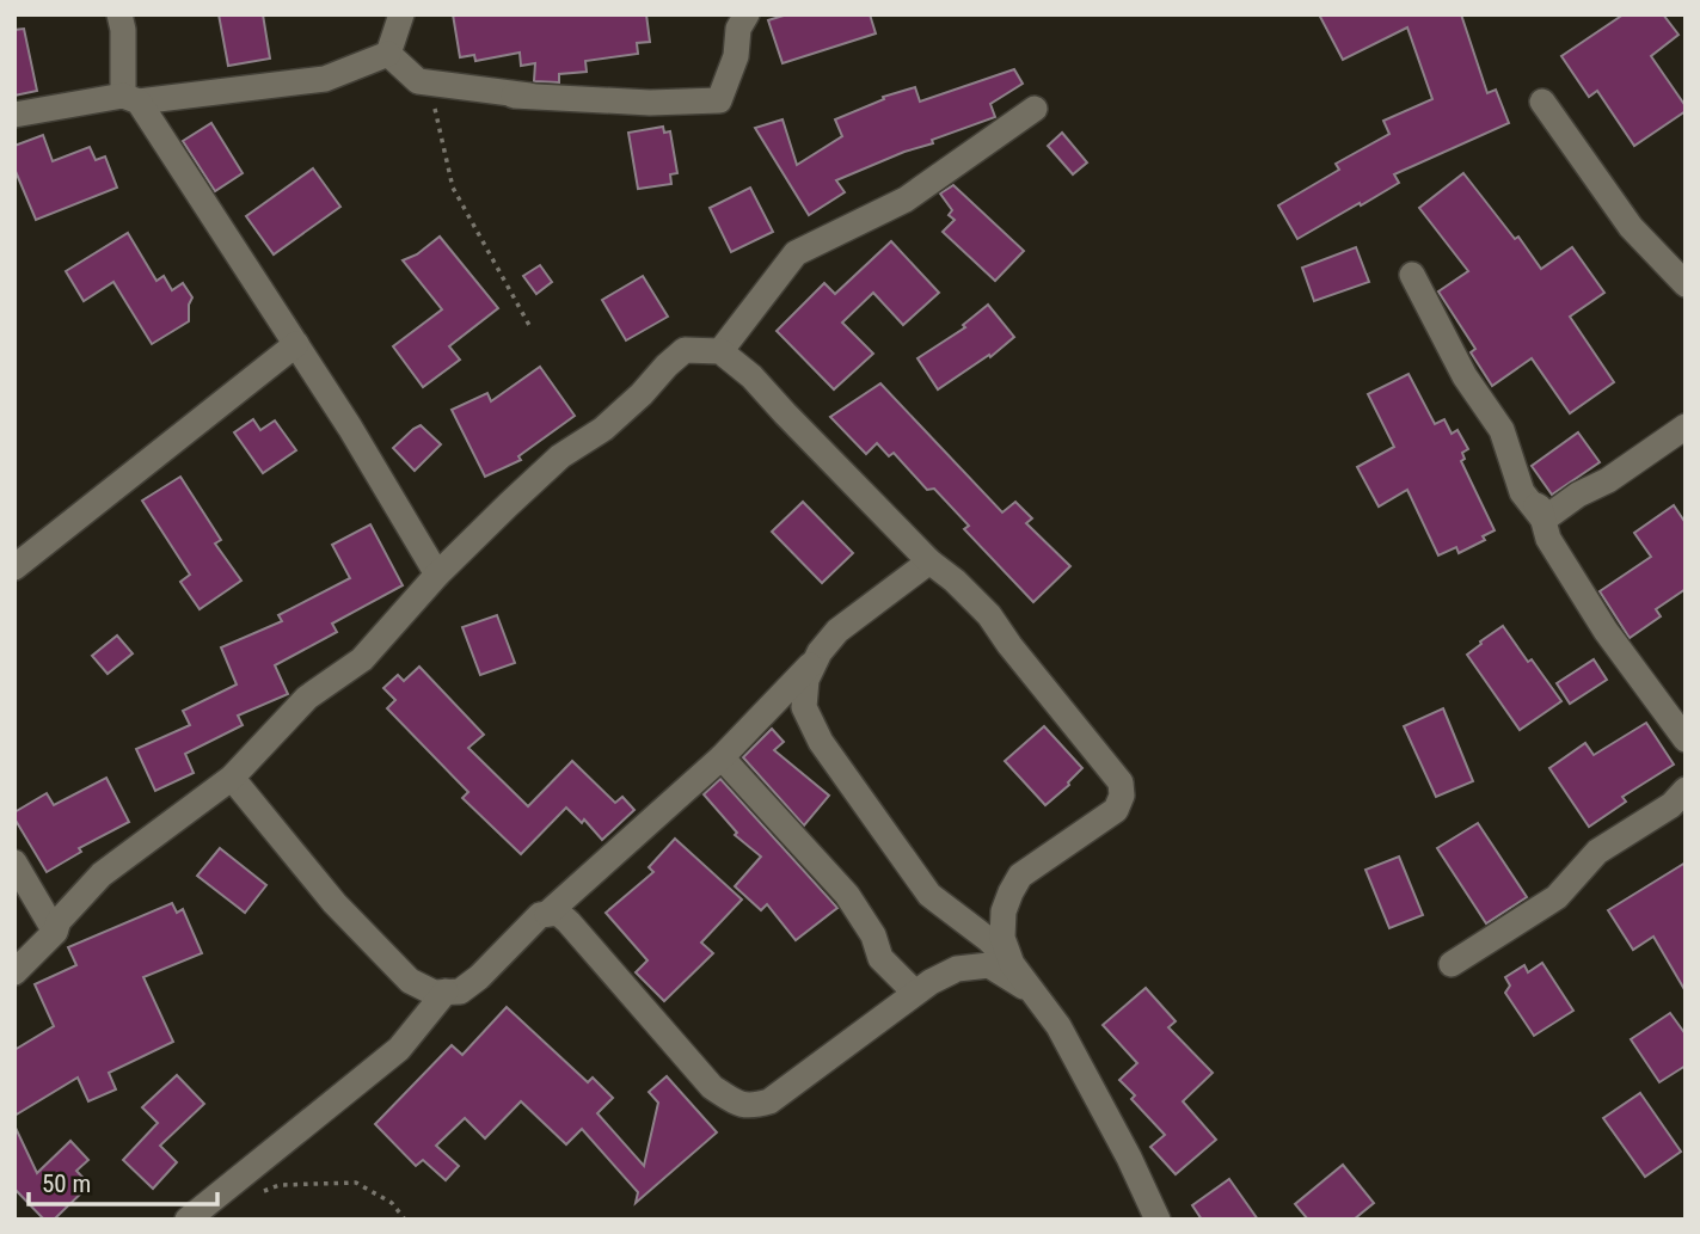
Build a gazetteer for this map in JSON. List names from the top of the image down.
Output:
{
  "scale_bar": "50 m"
}
